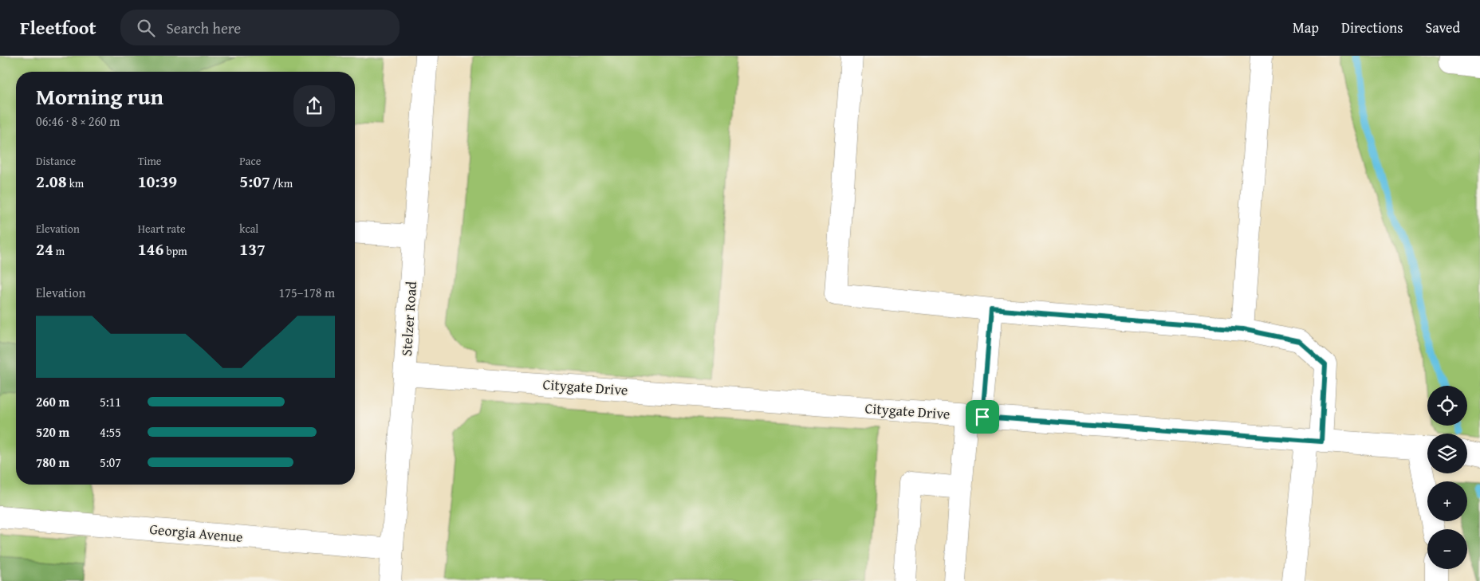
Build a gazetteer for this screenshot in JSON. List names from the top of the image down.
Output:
{
  "streets": {
    "street": ["Stelzer Road", "Citygate Drive", "Georgia Avenue"]
  },
  "crossings": [
    ["Stelzer Road", "Citygate Drive"],
    ["Stelzer Road", "Georgia Avenue"]
  ],
  "page": {
    "header": "Fleetfoot",
    "search": "Search here",
    "nav": ["Map", "Directions", "Saved"],
    "heading": ["Morning run", "06:46 · 8 × 260 m"],
    "stats": [
      ["Distance", "2.08 km"],
      ["Time", "10:39"],
      ["Pace", "5:07 /km"],
      ["Elevation", "24 m"],
      ["Heart rate", "146 bpm"],
      ["kcal", "137"]
    ],
    "chart": ["Elevation", "175–178 m"],
    "map_buttons": ["+", "−"],
    "list": [
      {
        "name": "260 m",
        "note": "5:11"
      },
      {
        "name": "520 m",
        "note": "4:55"
      },
      {
        "name": "780 m",
        "note": "5:07"
      }
    ]
  }
}
